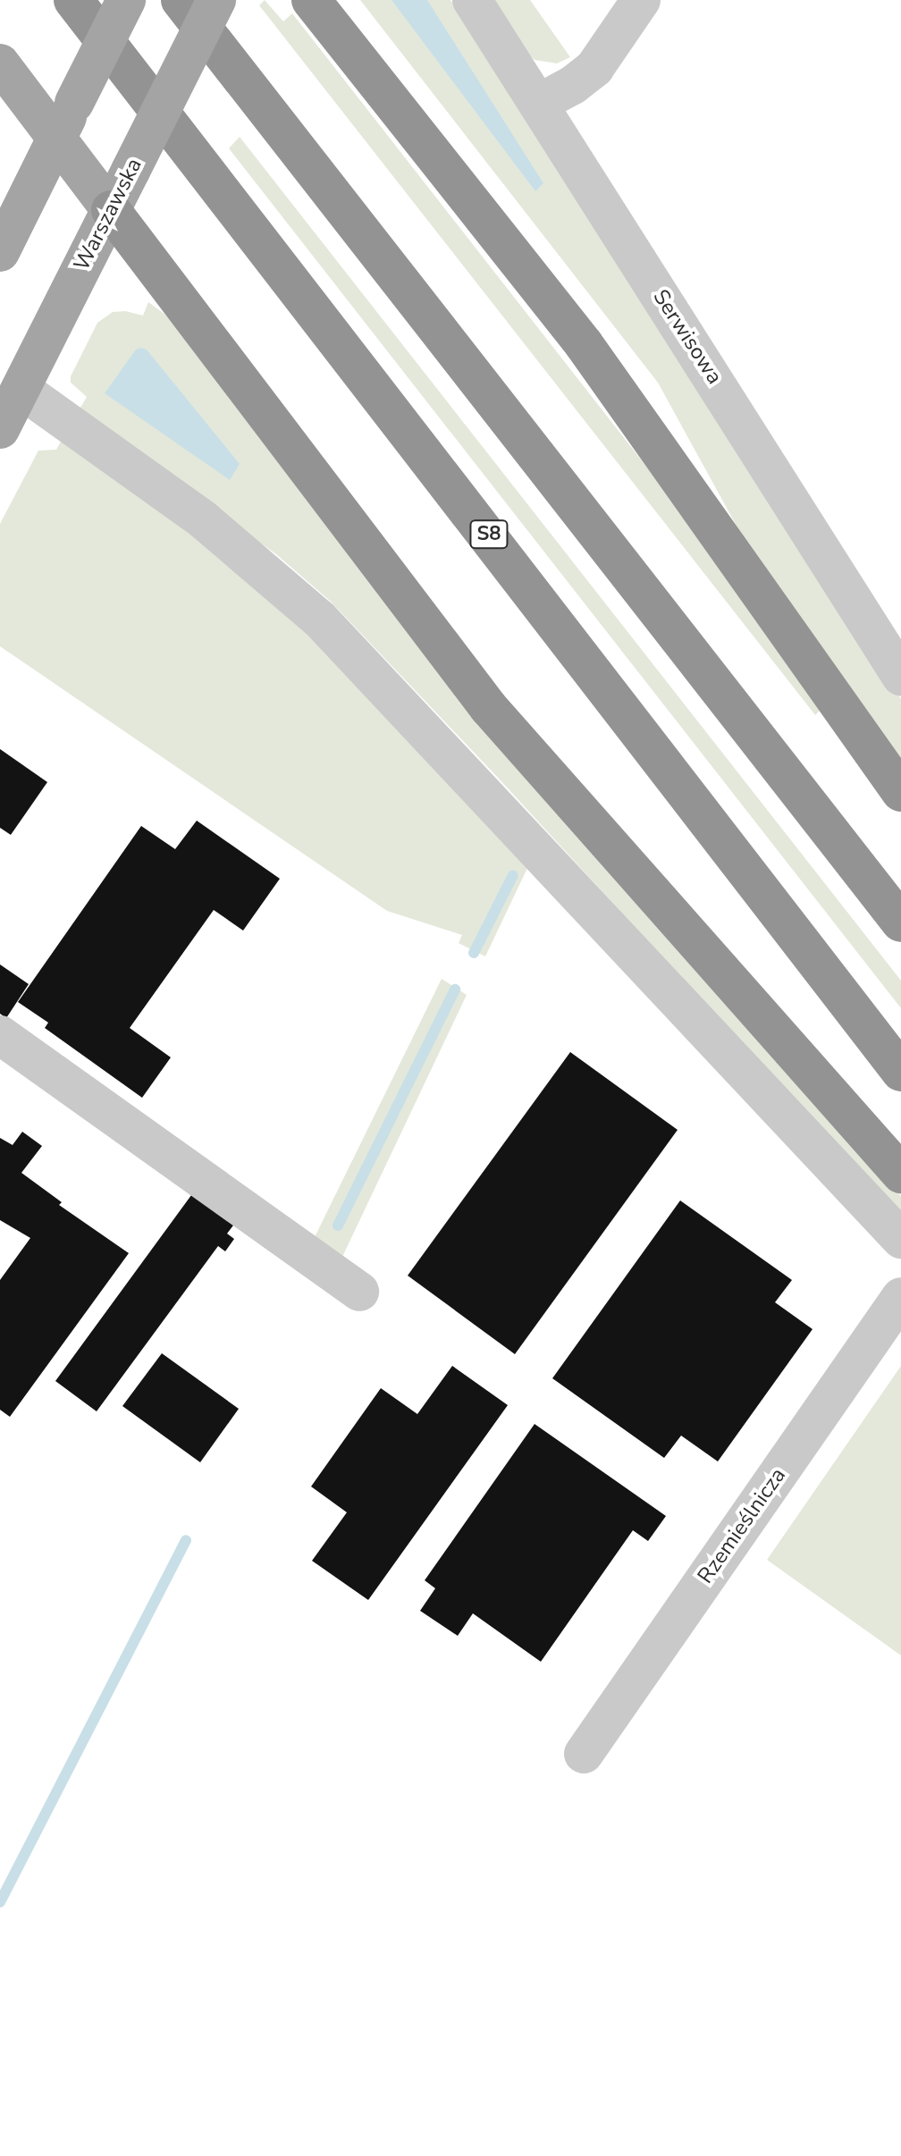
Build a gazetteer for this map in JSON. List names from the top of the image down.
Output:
{
  "streets": {
    "highway": ["S8"],
    "main road": ["Warszawska"],
    "street": ["Serwisowa", "Rzemieślnicza"]
  }
}
